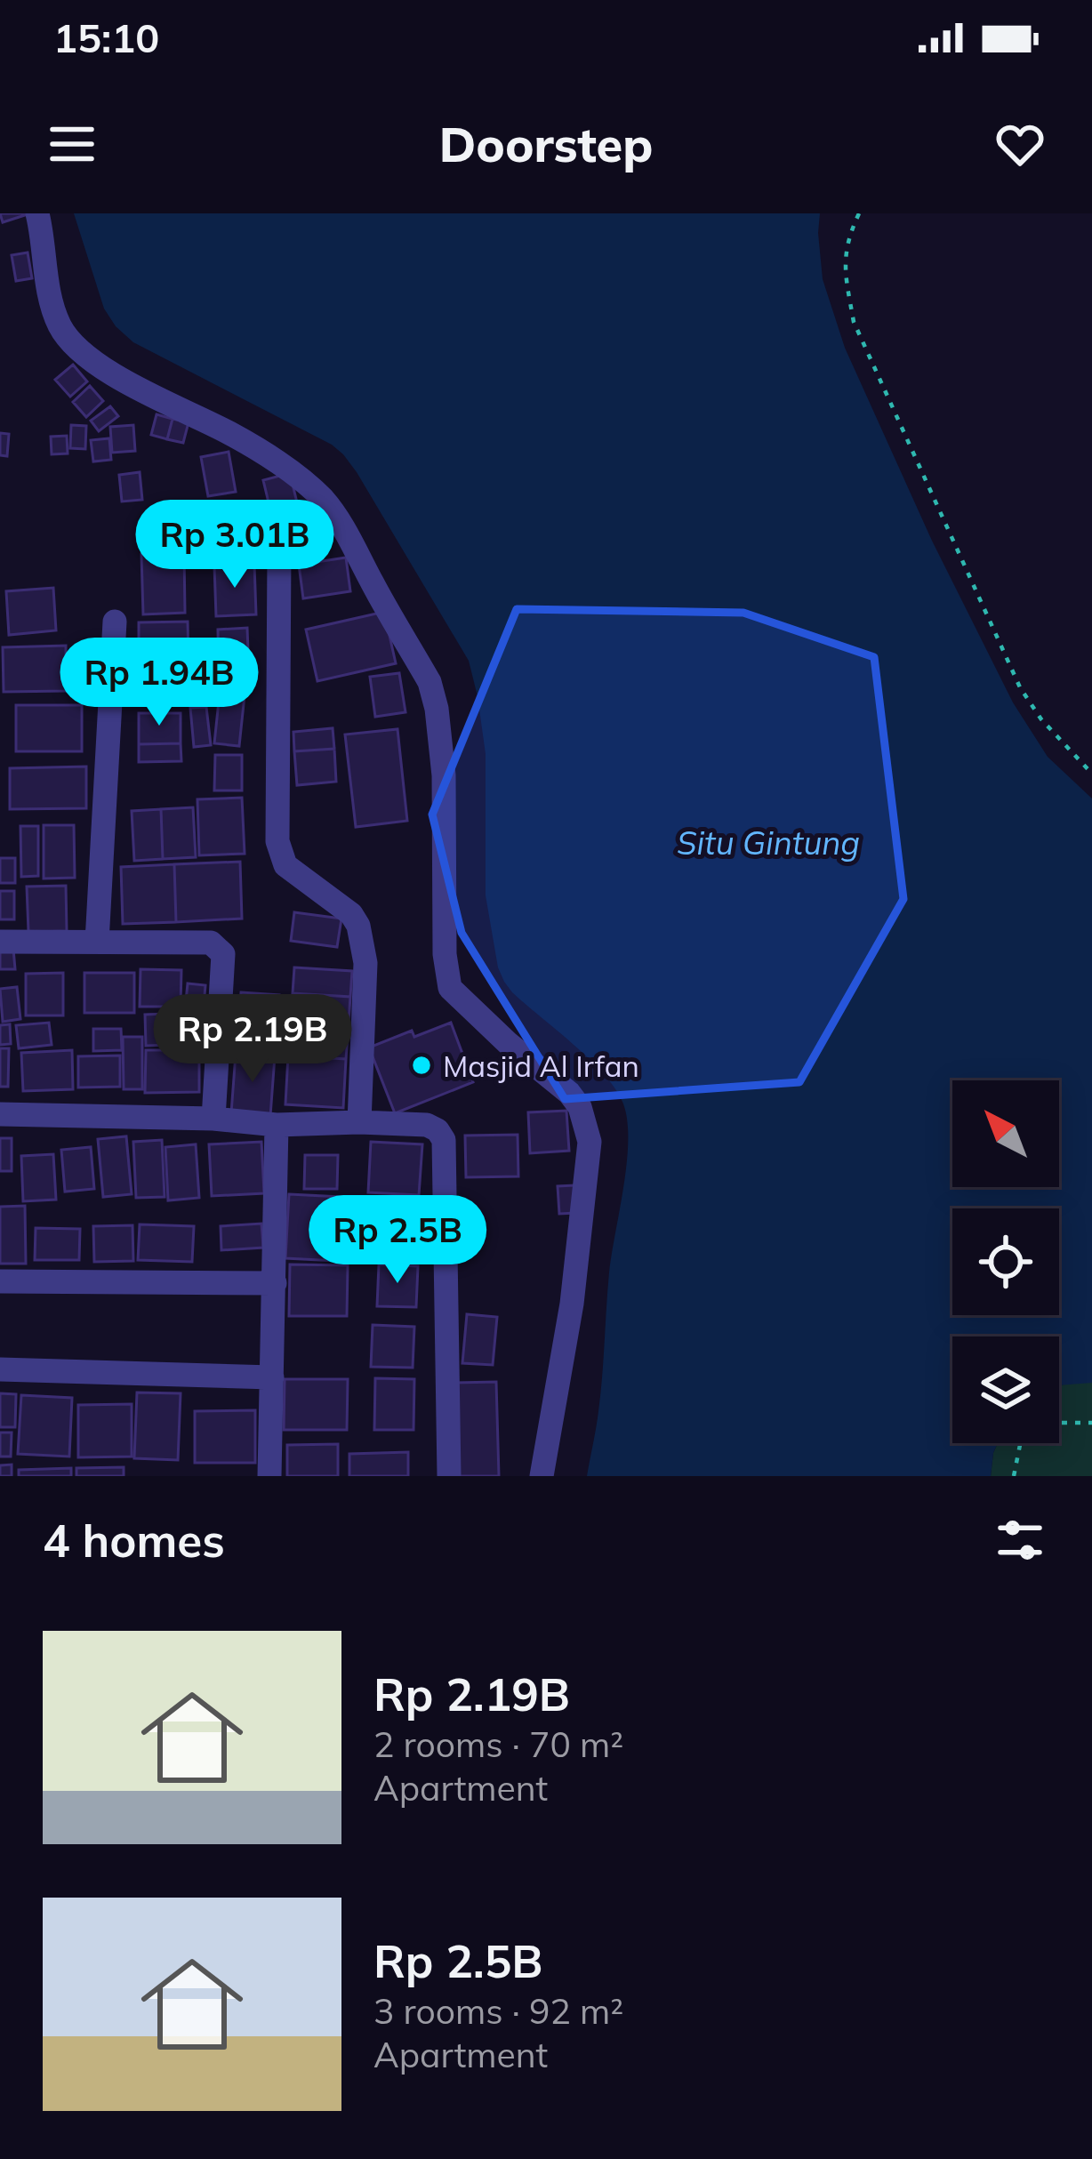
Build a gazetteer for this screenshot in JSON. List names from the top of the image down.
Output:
{
  "water": ["Situ Gintung"],
  "places": ["Masjid Al Irfan"],
  "north": "top left",
  "page": {
    "status": "15:10",
    "header": "Doorstep",
    "price": [
      "Rp 3.01B",
      "Rp 1.94B",
      "Rp 2.19B",
      "Rp 2.5B"
    ],
    "heading": "4 homes",
    "list": [
      {
        "name": "Rp 2.19B",
        "note": "2 rooms · 70 m² · Apartment"
      },
      {
        "name": "Rp 2.5B",
        "note": "3 rooms · 92 m² · Apartment"
      }
    ]
  }
}
